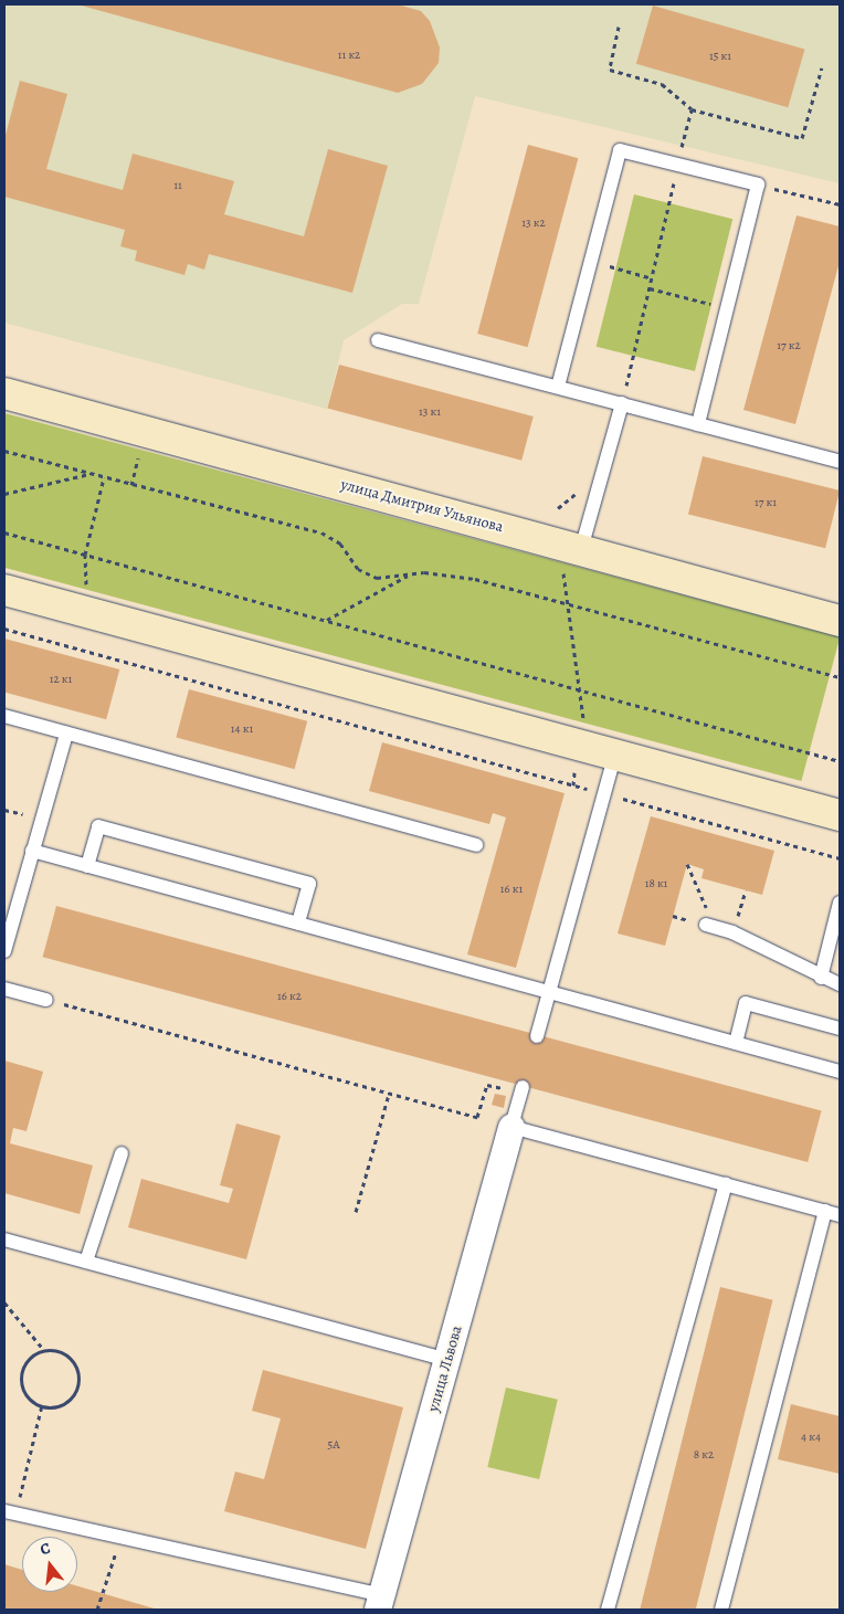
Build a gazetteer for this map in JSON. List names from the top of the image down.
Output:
{
  "streets": {
    "main road": ["улица Дмитрия Ульянова"],
    "street": ["улица Львова"]
  },
  "house_numbers": [
    "11 к2",
    "15 к1",
    "11",
    "13 к2",
    "17 к2",
    "13 к1",
    "17 к1",
    "12 к1",
    "14 к1",
    "18 к1",
    "16 к1",
    "16 к2",
    "4 к4",
    "5А",
    "8 к2"
  ],
  "north": "top"
}
